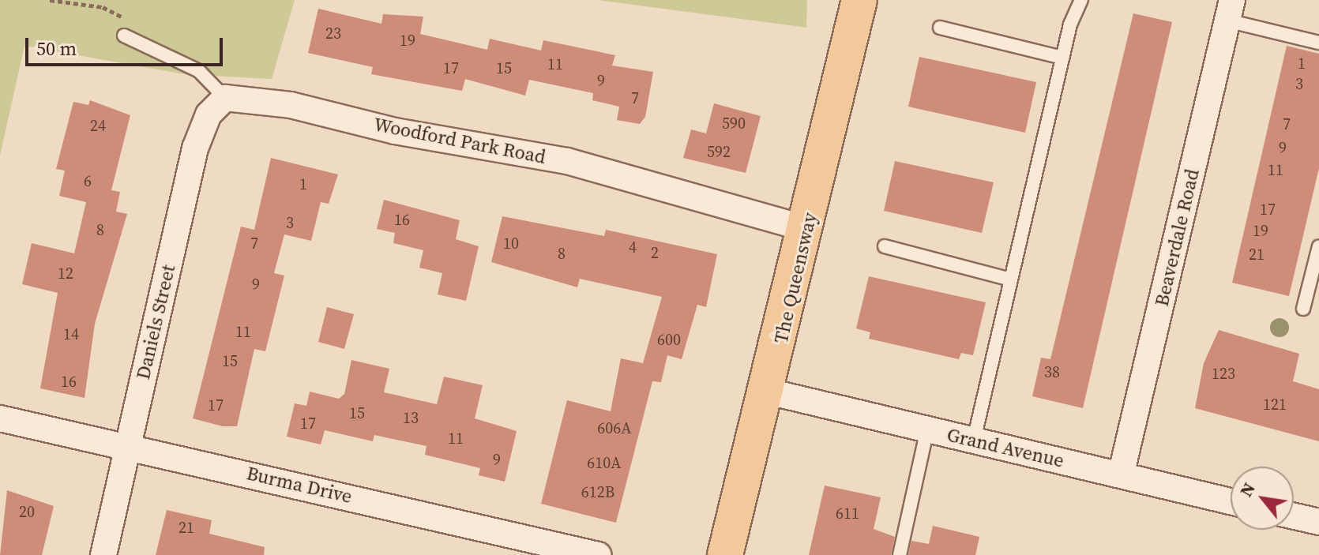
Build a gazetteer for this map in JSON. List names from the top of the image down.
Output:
{
  "streets": {
    "main road": ["The Queensway"],
    "street": [
      "Woodford Park Road",
      "Beaverdale Road",
      "Daniels Street",
      "Grand Avenue",
      "Burma Drive"
    ]
  },
  "crossings": [
    ["Woodford Park Road", "The Queensway"],
    ["Woodford Park Road", "Daniels Street"],
    ["Beaverdale Road", "Grand Avenue"],
    ["The Queensway", "Grand Avenue"],
    ["Daniels Street", "Burma Drive"]
  ],
  "house_numbers": [
    "23",
    "19",
    "1",
    "11",
    "17",
    "15",
    "9",
    "3",
    "7",
    "590",
    "7",
    "24",
    "9",
    "592",
    "11",
    "6",
    "1",
    "17",
    "16",
    "3",
    "8",
    "19",
    "7",
    "10",
    "4",
    "2",
    "8",
    "21",
    "12",
    "9",
    "11",
    "14",
    "600",
    "15",
    "38",
    "123",
    "16",
    "121",
    "17",
    "15",
    "13",
    "17",
    "606A",
    "11",
    "9",
    "610A",
    "612B",
    "20",
    "611",
    "21"
  ],
  "scale_bar": "50 m",
  "north": "top left"
}
